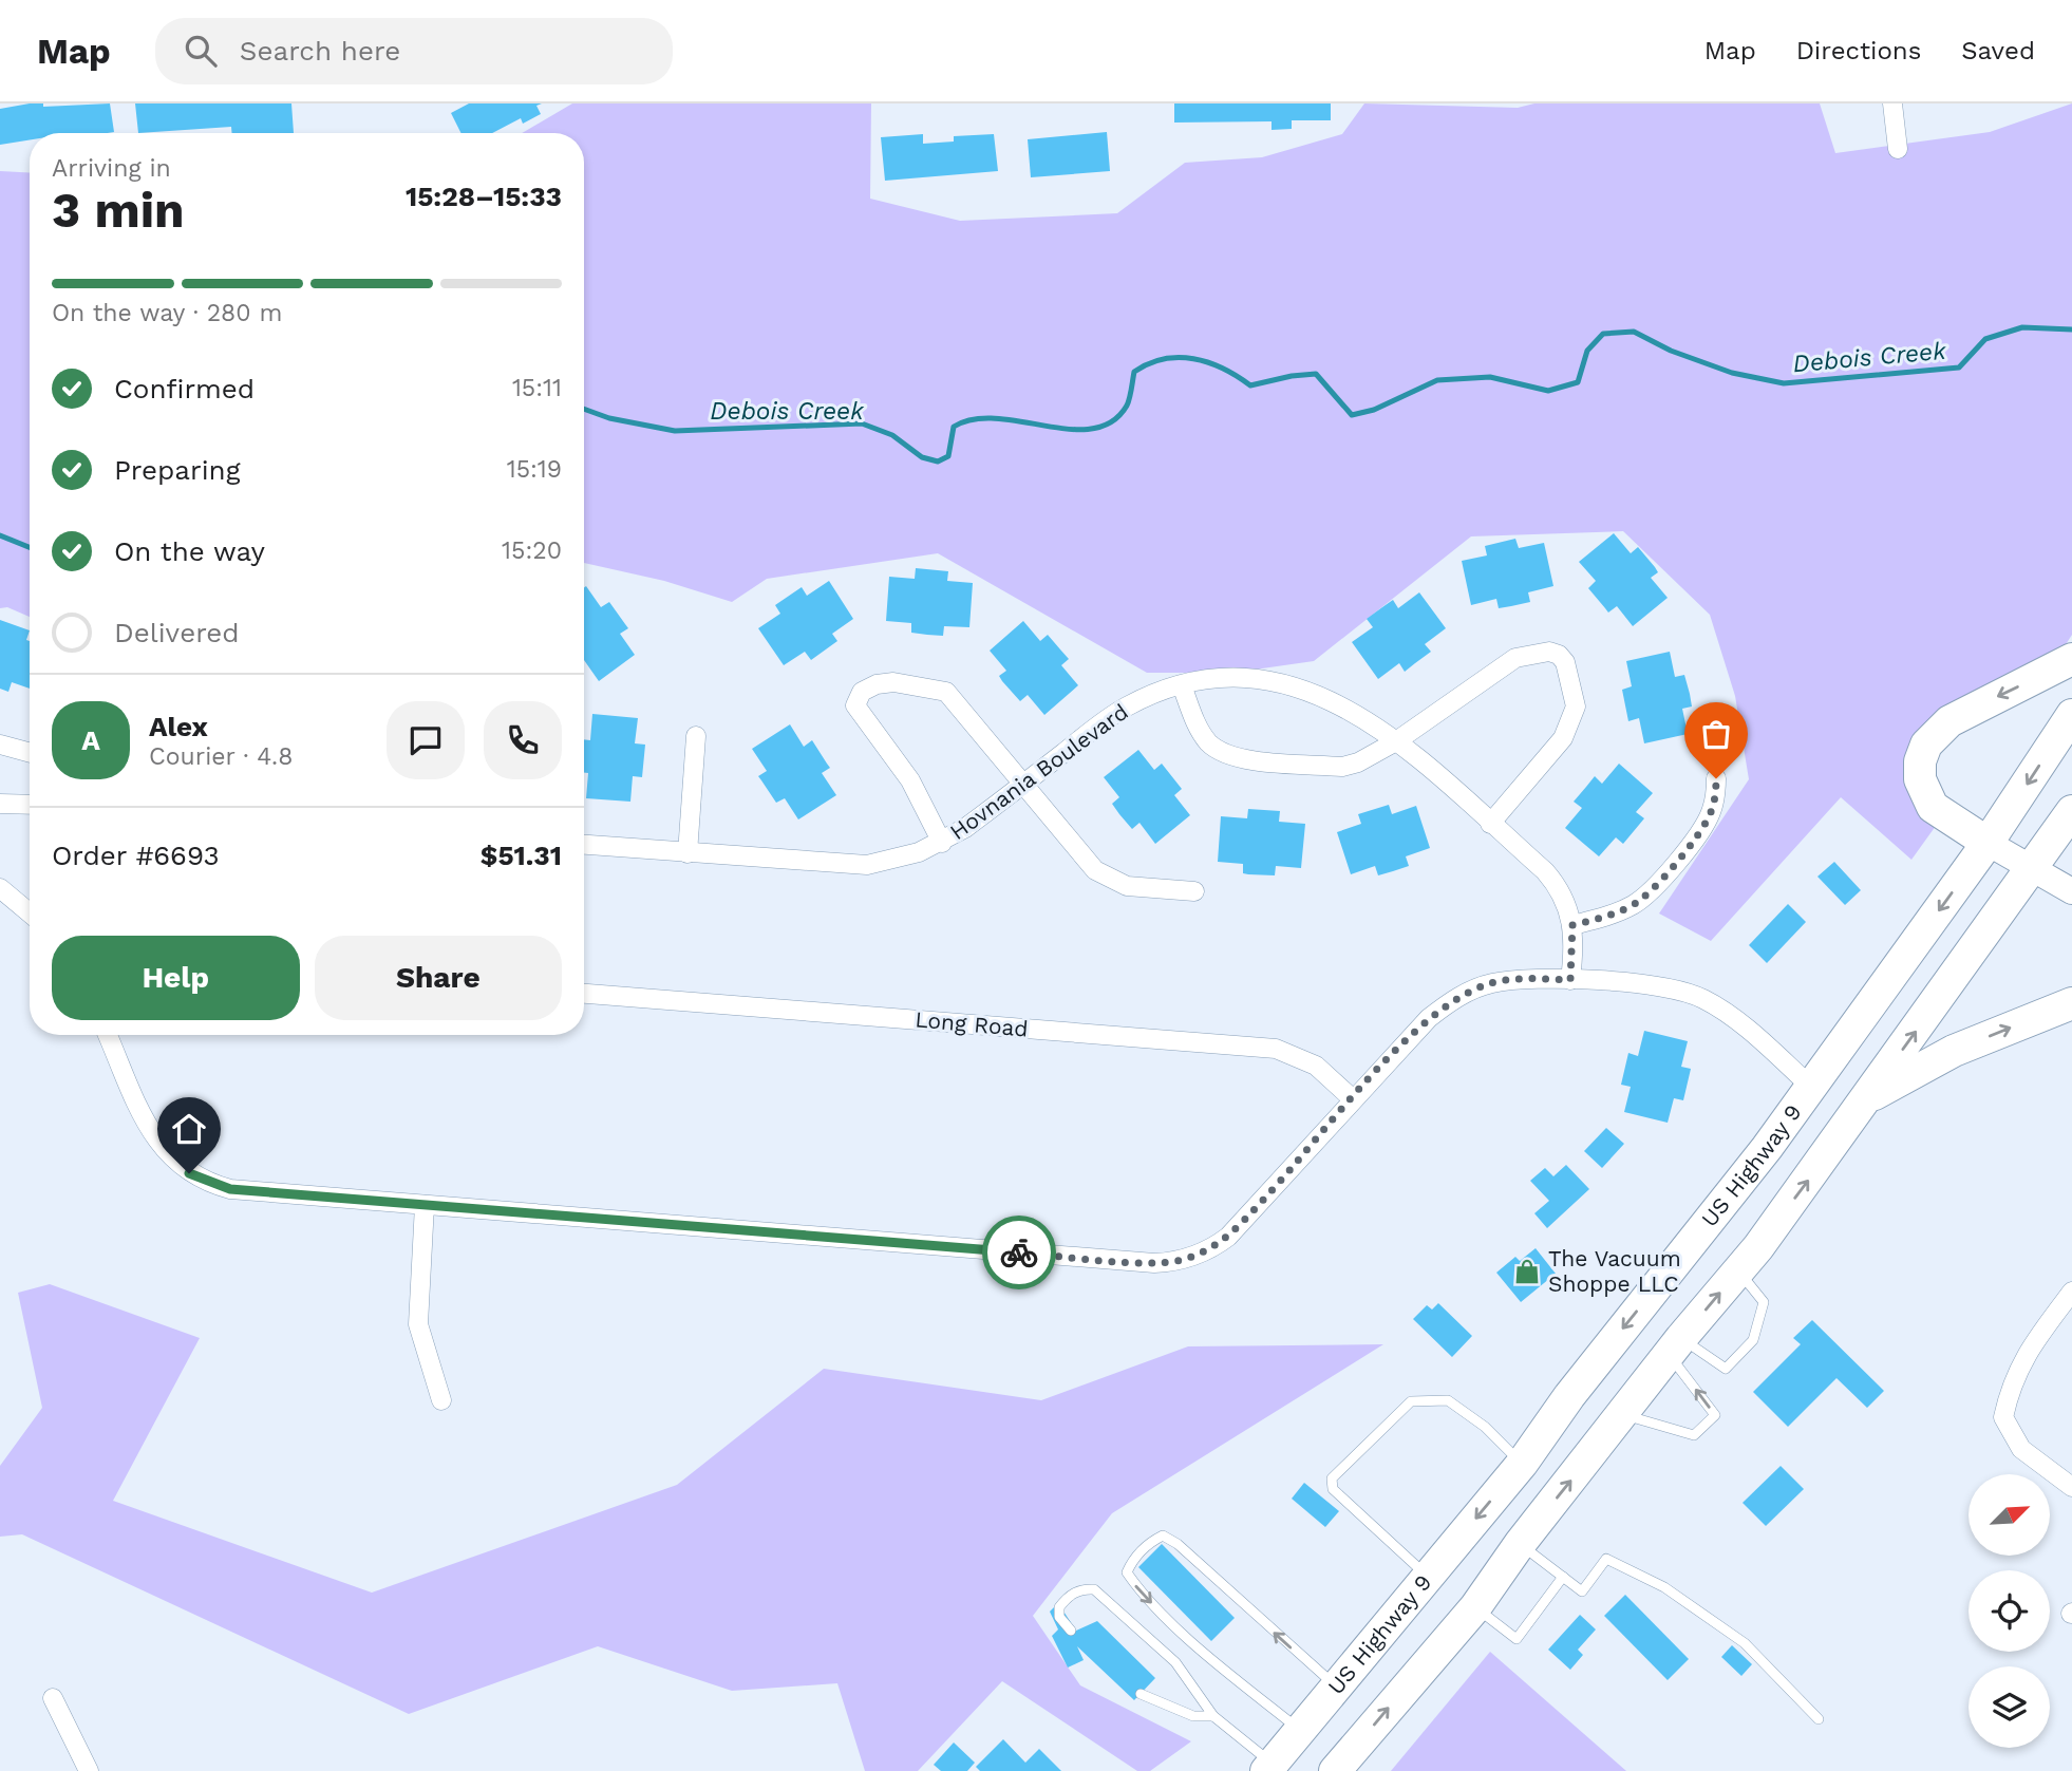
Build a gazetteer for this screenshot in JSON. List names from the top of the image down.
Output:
{
  "streets": {
    "highway": ["US Highway 9"],
    "street": ["Hovnania Boulevard", "Long Road"]
  },
  "water": ["Debois Creek"],
  "places": {
    "shop": ["The Vacuum Shoppe LLC"]
  },
  "north": "top right",
  "page": {
    "header": "Map",
    "search": "Search here",
    "nav": ["Map", "Directions", "Saved"],
    "heading": ["3 min", "Arriving in", "15:28–15:33"],
    "panel": [
      "Alex",
      "Courier · 4.8",
      "Order #6693",
      "$51.31"
    ],
    "bar": "On the way · 280 m",
    "list": [
      ["Confirmed", "15:11"],
      ["Preparing", "15:19"],
      ["On the way", "15:20"],
      "Delivered"
    ],
    "round": "A",
    "buttons": ["Help", "Share"]
  }
}
